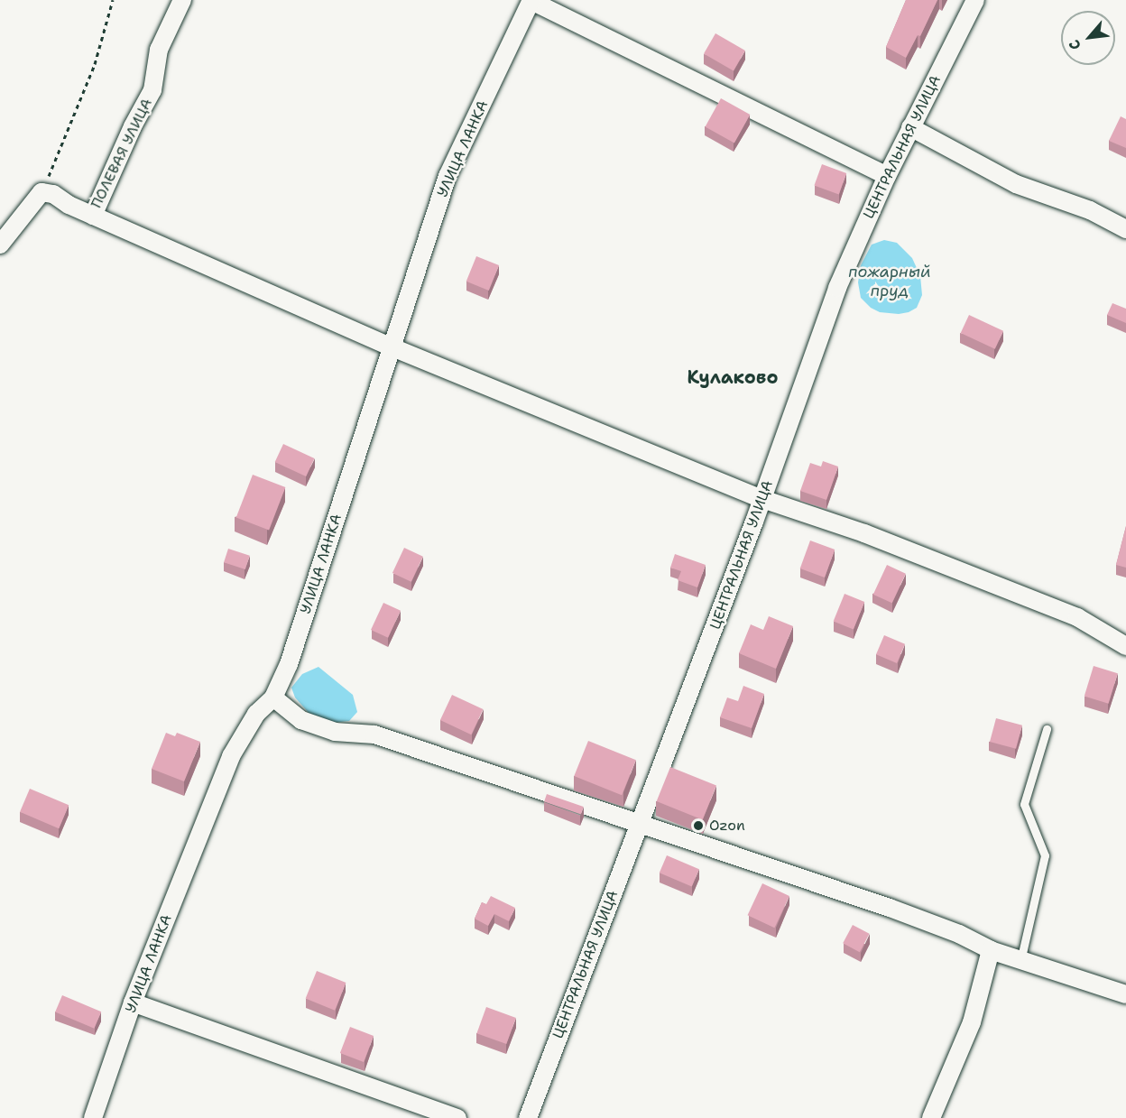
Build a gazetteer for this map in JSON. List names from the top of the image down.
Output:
{
  "streets": {
    "street": ["ЦЕНТРАЛЬНАЯ УЛИЦА", "УЛИЦА ЛАНКА", "ПОЛЕВАЯ УЛИЦА"]
  },
  "districts": ["Кулаково"],
  "water": ["пожарный пруд"],
  "places": ["Ozon"],
  "north": "bottom left"
}
